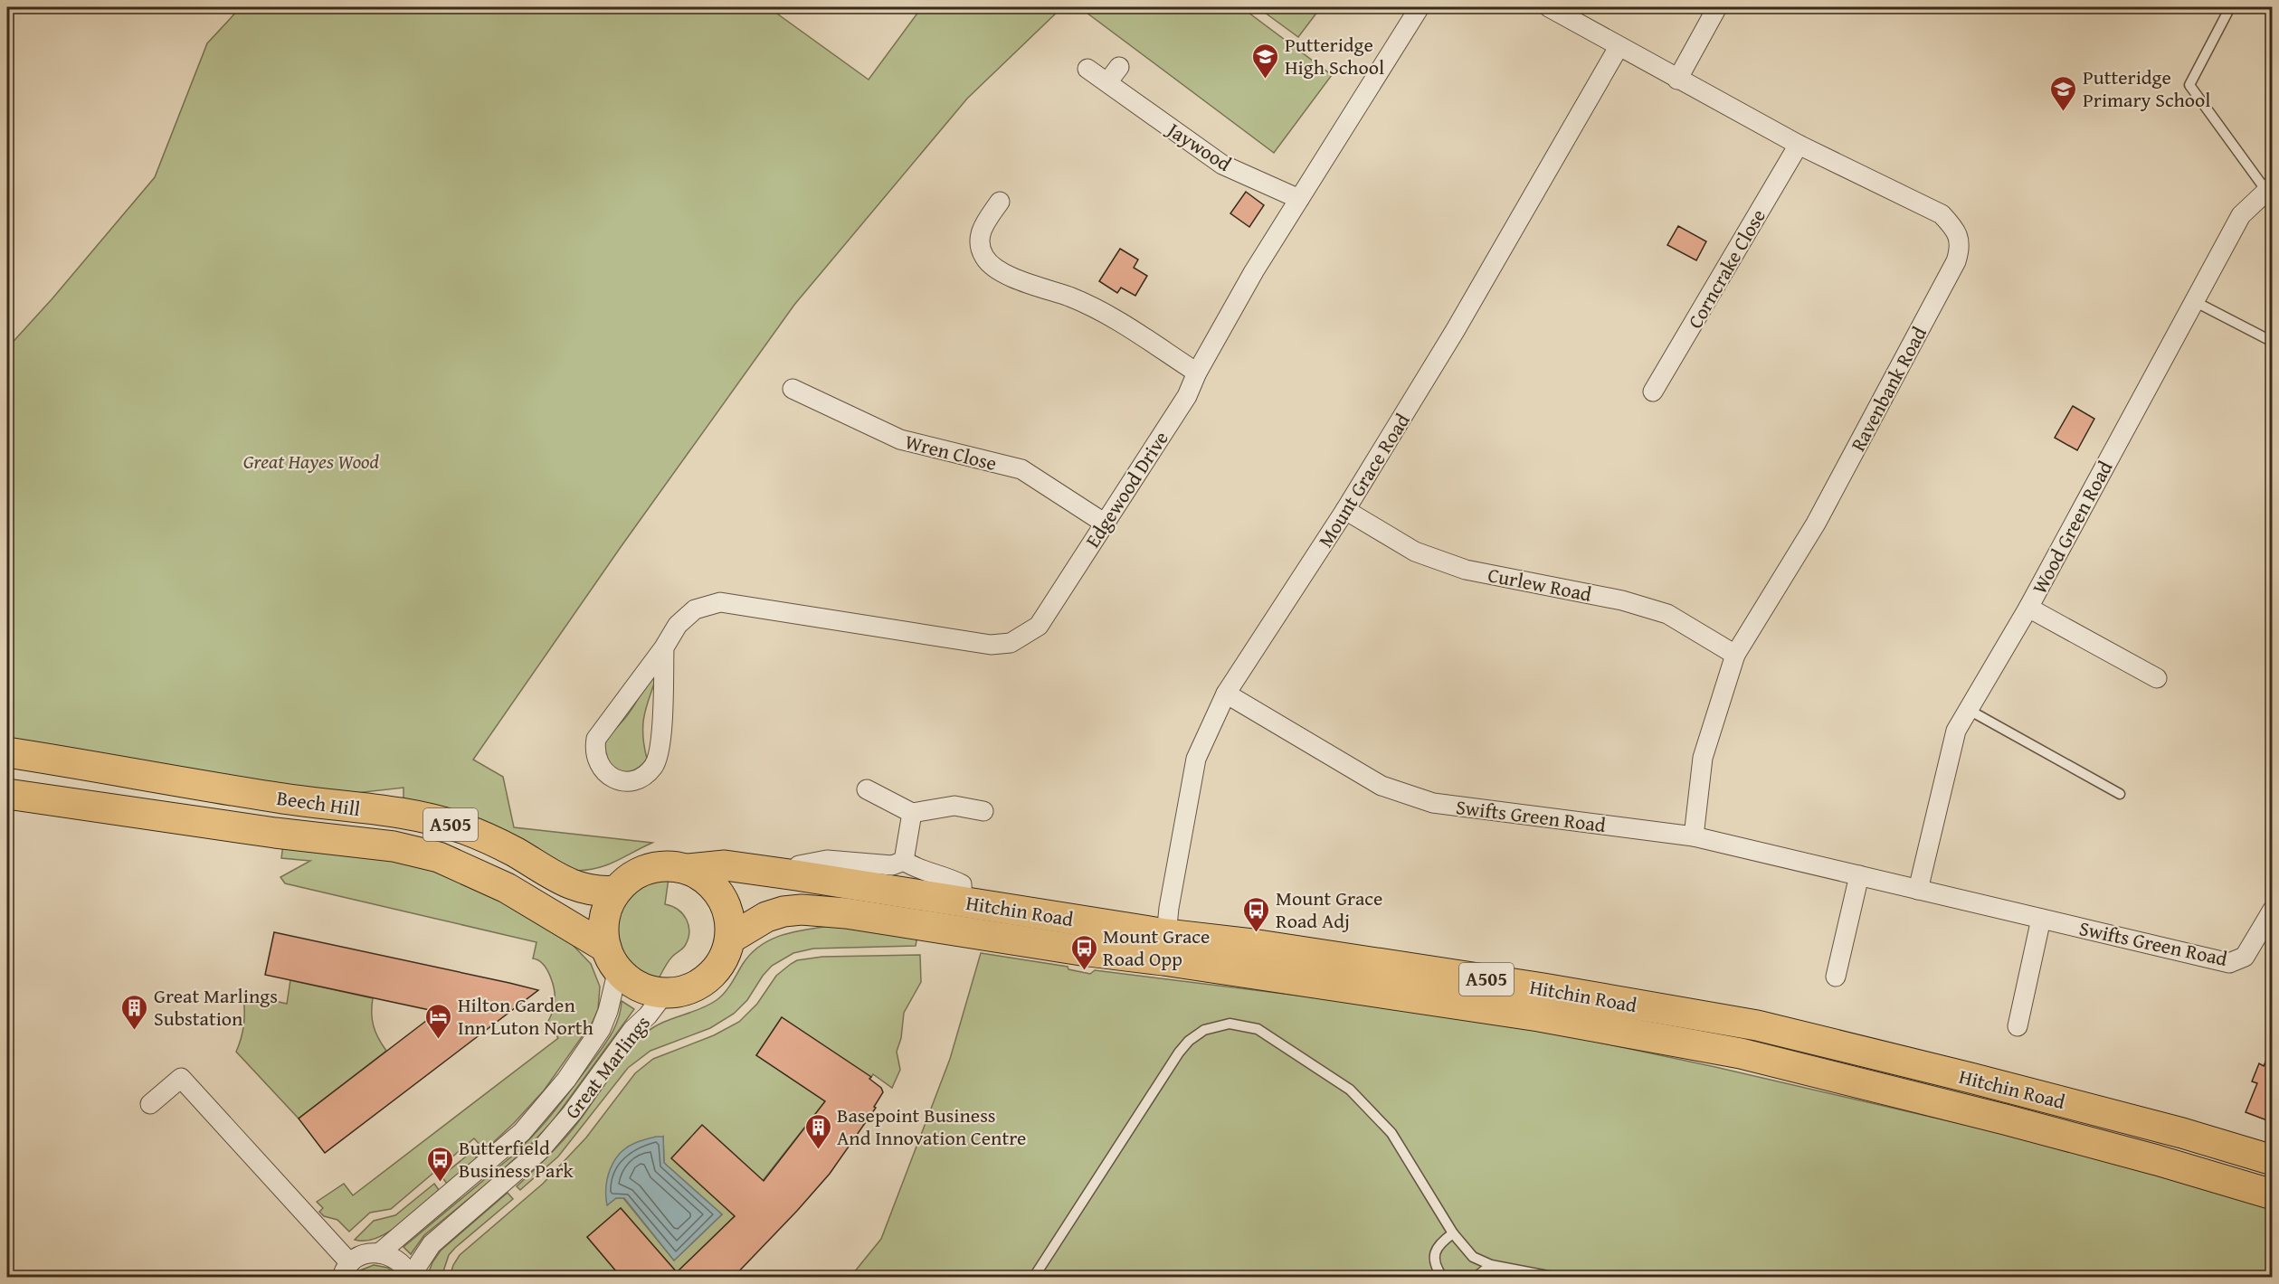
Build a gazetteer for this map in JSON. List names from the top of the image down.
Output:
{
  "streets": {
    "main road": ["Beech Hill", "A505", "Hitchin Road"],
    "street": [
      "Jaywood",
      "Corncrake Close",
      "Ravenbank Road",
      "Wren Close",
      "Mount Grace Road",
      "Edgewood Drive",
      "Wood Green Road",
      "Curlew Road",
      "Swifts Green Road",
      "Great Marlings"
    ]
  },
  "crossings": [
    ["Jaywood", "Edgewood Drive"],
    ["Corncrake Close", "Ravenbank Road"],
    ["Ravenbank Road", "Curlew Road"],
    ["Ravenbank Road", "Swifts Green Road"],
    ["Wren Close", "Edgewood Drive"],
    ["Mount Grace Road", "Curlew Road"],
    ["Mount Grace Road", "Swifts Green Road"],
    ["Mount Grace Road", "Hitchin Road"],
    ["Wood Green Road", "Swifts Green Road"],
    ["Beech Hill", "A505"],
    ["Beech Hill", "Hitchin Road"],
    ["Beech Hill", "Great Marlings"],
    ["A505", "Hitchin Road"],
    ["A505", "Great Marlings"],
    ["Hitchin Road", "Great Marlings"]
  ],
  "parks": ["Great Hayes Wood"],
  "places": {
    "school or university": ["Putteridge High School", "Putteridge Primary School"],
    "bus stop": ["Mount Grace Road Adj", "Mount Grace Road Opp", "Butterfield Business Park"],
    "building": ["Great Marlings Substation", "Basepoint Business And Innovation Centre"],
    "hotel": ["Hilton Garden Inn Luton North"]
  }
}
